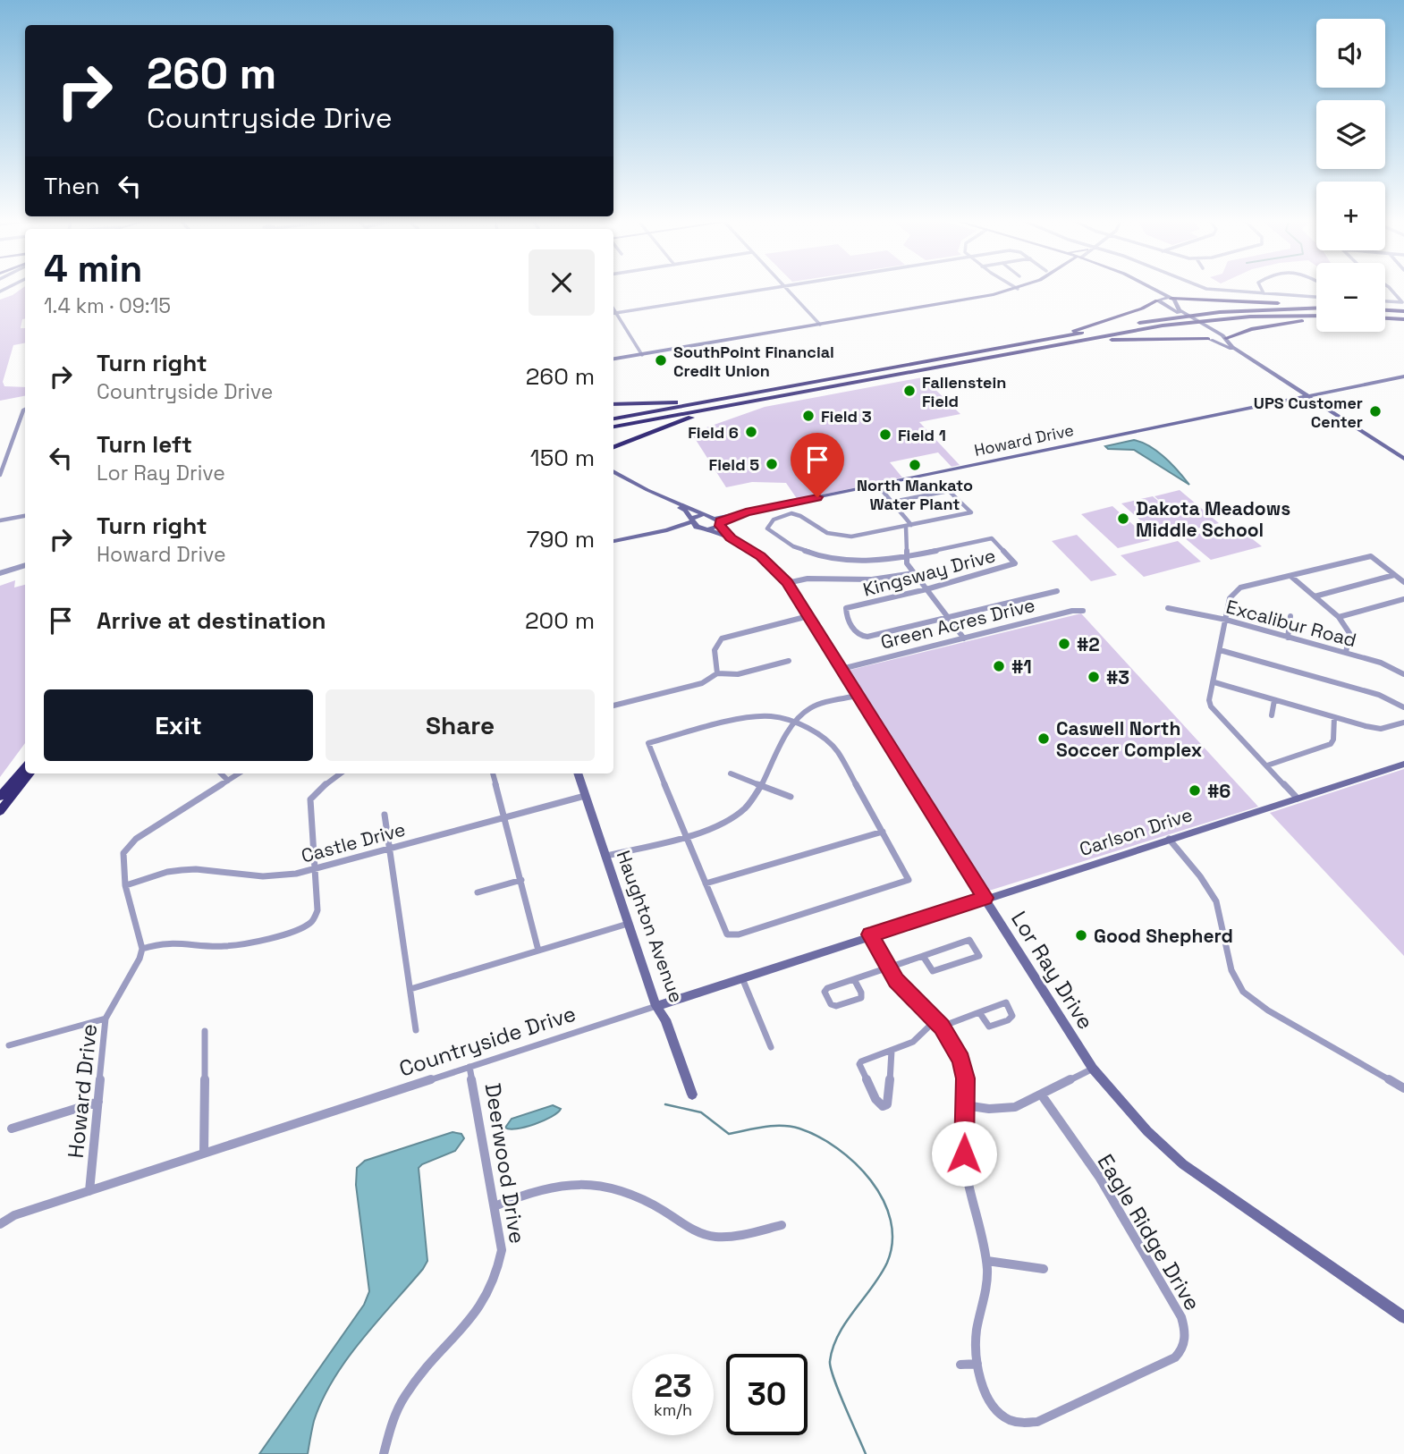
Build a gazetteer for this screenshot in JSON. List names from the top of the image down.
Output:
{
  "streets": {
    "street": [
      "Howard Drive",
      "Kingsway Drive",
      "Green Acres Drive",
      "Excalibur Road",
      "Carlson Drive",
      "Castle Drive",
      "Haughton Avenue",
      "Lor Ray Drive",
      "Countryside Drive",
      "Deerwood Drive",
      "Eagle Ridge Drive"
    ]
  },
  "crossings": [
    ["Howard Drive", "Lor Ray Drive"],
    ["Howard Drive", "Countryside Drive"],
    ["Green Acres Drive", "Lor Ray Drive"],
    ["Carlson Drive", "Lor Ray Drive"],
    ["Carlson Drive", "Countryside Drive"],
    ["Castle Drive", "Haughton Avenue"],
    ["Haughton Avenue", "Countryside Drive"],
    ["Lor Ray Drive", "Countryside Drive"],
    ["Countryside Drive", "Deerwood Drive"],
    ["Countryside Drive", "Eagle Ridge Drive"]
  ],
  "places": [
    "SouthPoint Financial Credit Union",
    "Fallenstein Field",
    "UPS Customer Center",
    "Field 3",
    "Field 6",
    "Field 1",
    "Field 5",
    "North Mankato Water Plant",
    "Dakota Meadows Middle School",
    "#2",
    "#1",
    "#3",
    "Caswell North Soccer Complex",
    "#6",
    "Good Shepherd"
  ],
  "page": {
    "map_buttons": ["+", "−"],
    "turn": ["260 m", "Countryside Drive"],
    "then": "Then",
    "heading": ["4 min", "1.4 km · 09:15"],
    "list": [
      {
        "name": "Turn right",
        "note": "Countryside Drive",
        "value": "260 m"
      },
      {
        "name": "Turn left",
        "note": "Lor Ray Drive",
        "value": "150 m"
      },
      {
        "name": "Turn right",
        "note": "Howard Drive",
        "value": "790 m"
      },
      {
        "name": "Arrive at destination",
        "value": "200 m"
      }
    ],
    "buttons": ["Exit", "Share"],
    "speed": "23 km/h",
    "limit": "30"
  }
}
